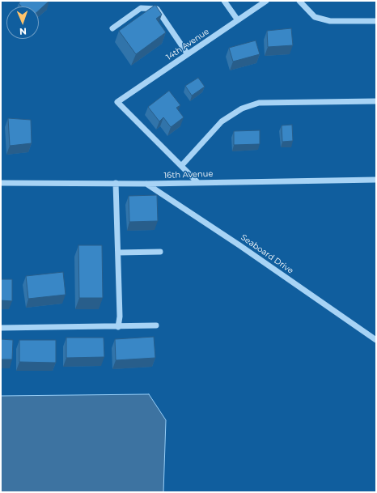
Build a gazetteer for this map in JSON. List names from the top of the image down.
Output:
{
  "streets": {
    "street": ["14th Avenue", "16th Avenue", "Seaboard Drive"]
  },
  "crossings": [
    ["16th Avenue", "Seaboard Drive"]
  ],
  "north": "bottom"
}
